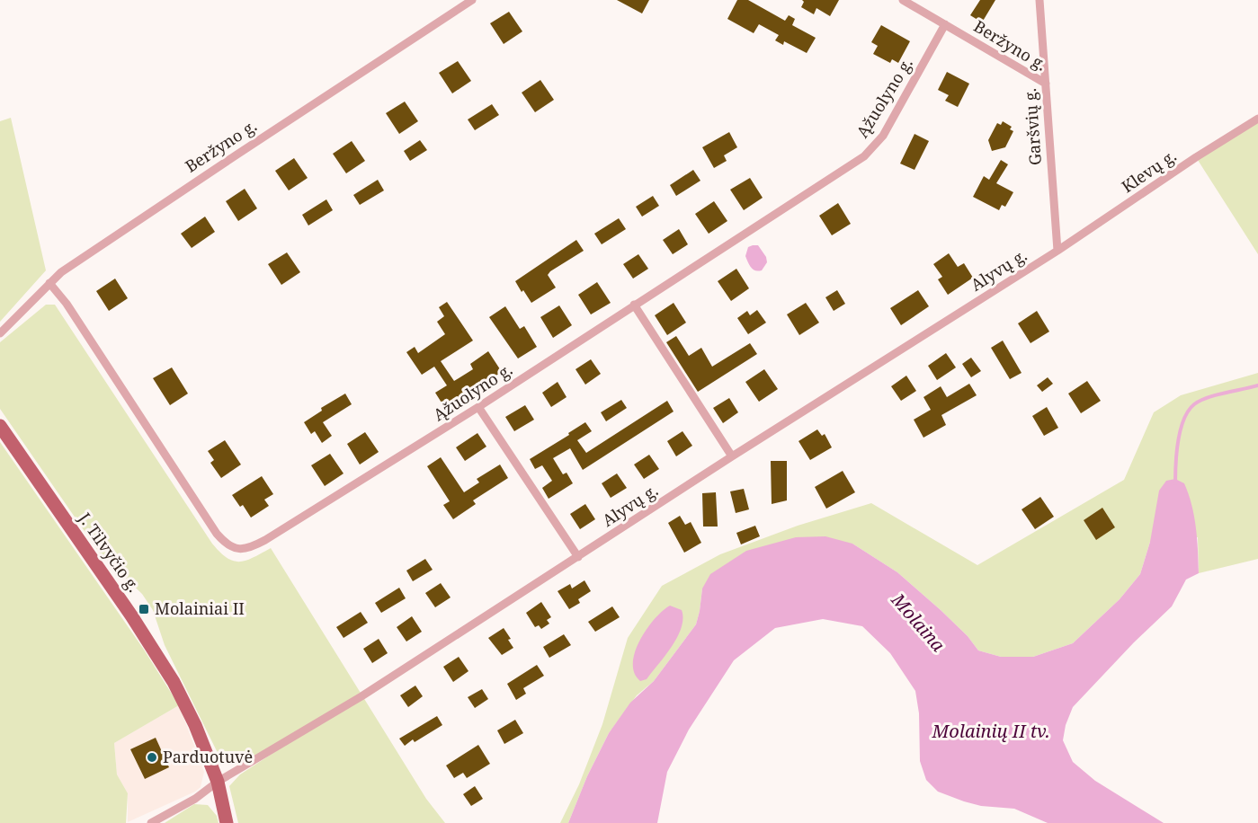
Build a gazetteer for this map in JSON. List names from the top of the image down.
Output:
{
  "streets": {
    "main road": ["J. Tilvyčio g."],
    "street": [
      "Beržyno g.",
      "Ąžuolyno g.",
      "Garšvių g.",
      "Klevų g.",
      "Alyvų g."
    ]
  },
  "crossings": [
    ["Beržyno g.", "Ąžuolyno g."],
    ["Beržyno g.", "Garšvių g."],
    ["Garšvių g.", "Klevų g."],
    ["Garšvių g.", "Alyvų g."],
    ["Klevų g.", "Alyvų g."],
    ["Alyvų g.", "J. Tilvyčio g."]
  ],
  "water": ["Molaina", "Molainių II tv."],
  "places": {
    "transit": ["Molainiai II"],
    "other": ["Parduotuvė"]
  }
}
